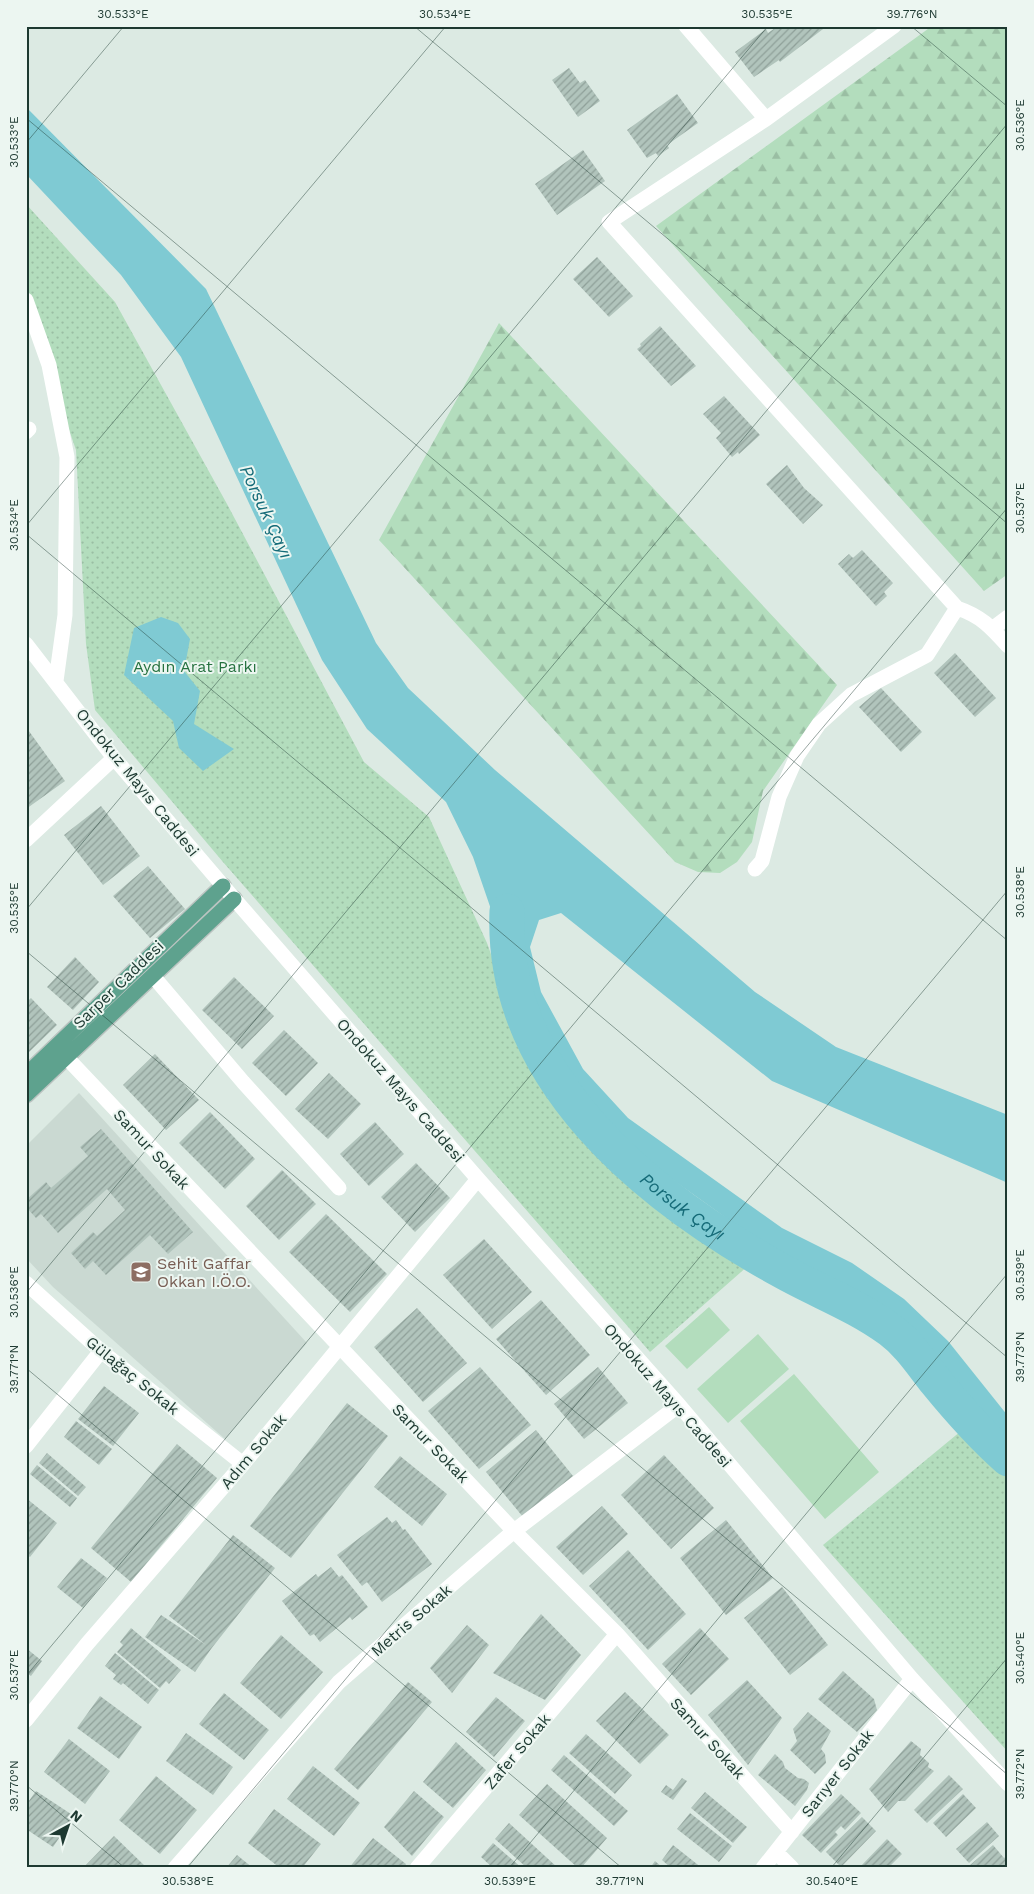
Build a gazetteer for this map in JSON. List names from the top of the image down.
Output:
{
  "streets": {
    "main road": ["Sarper Caddesi"],
    "street": [
      "Ondokuz Mayıs Caddesi",
      "Samur Sokak",
      "Gülağaç Sokak",
      "Adım Sokak",
      "Metris Sokak",
      "Zafer Sokak",
      "Sarıyer Sokak"
    ]
  },
  "crossings": [
    ["Ondokuz Mayıs Caddesi", "Sarper Caddesi"],
    ["Ondokuz Mayıs Caddesi", "Adım Sokak"],
    ["Ondokuz Mayıs Caddesi", "Metris Sokak"],
    ["Ondokuz Mayıs Caddesi", "Sarıyer Sokak"],
    ["Sarper Caddesi", "Samur Sokak"],
    ["Samur Sokak", "Adım Sokak"],
    ["Samur Sokak", "Metris Sokak"],
    ["Samur Sokak", "Zafer Sokak"],
    ["Samur Sokak", "Sarıyer Sokak"],
    ["Gülağaç Sokak", "Adım Sokak"]
  ],
  "water": ["Porsuk Çayı"],
  "parks": ["Aydın Arat Parkı"],
  "places": {
    "school or university": ["Sehit Gaffar Okkan I.Ö.O."]
  },
  "north": "top right",
  "coordinates": [
    "30.533°E",
    "30.534°E",
    "30.535°E",
    "39.776°N",
    "30.536°E",
    "30.537°E",
    "30.538°E",
    "30.539°E",
    "39.773°N",
    "39.771°N",
    "30.540°E",
    "39.772°N",
    "39.770°N"
  ]
}
